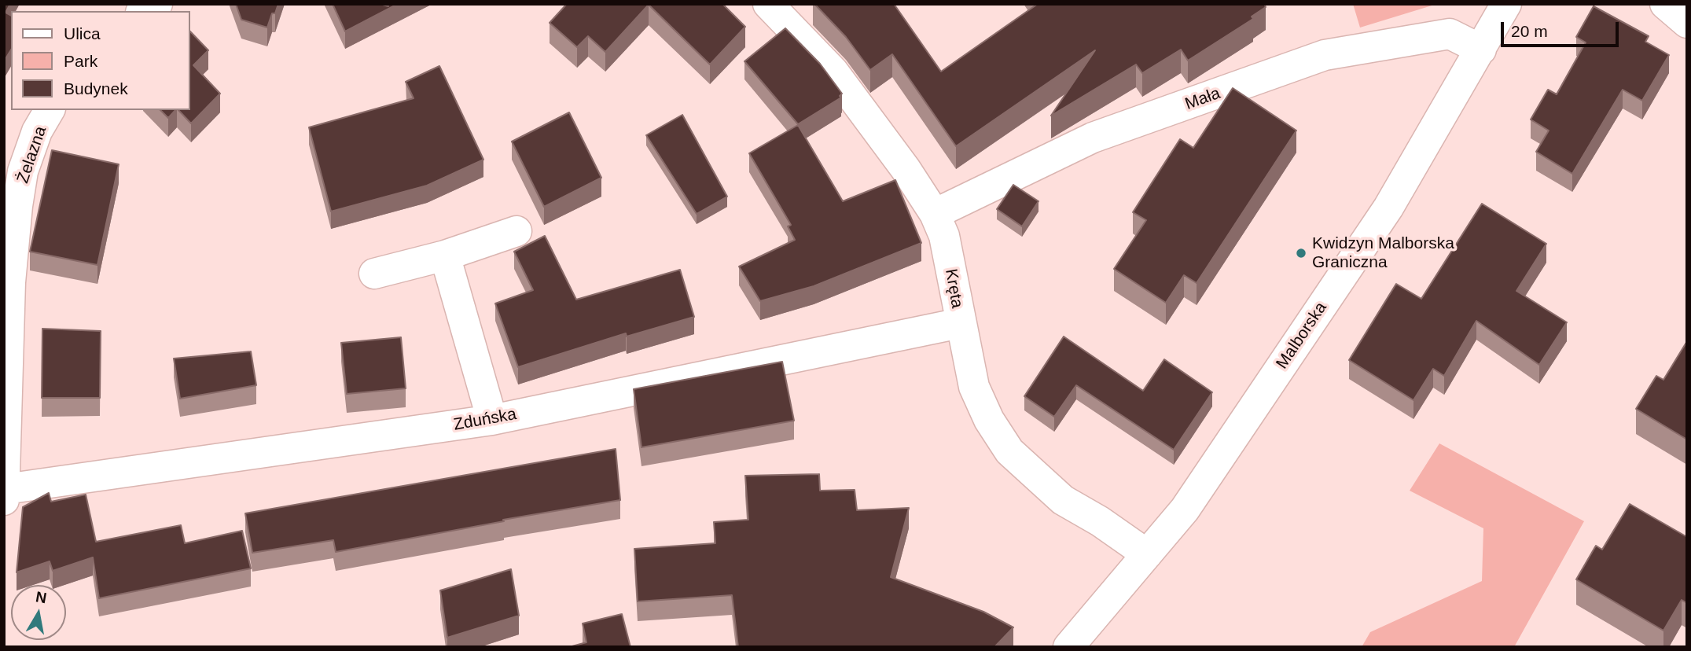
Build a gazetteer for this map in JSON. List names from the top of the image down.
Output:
{
  "streets": {
    "street": [
      "Mała",
      "Żelazna",
      "Kręta",
      "Malborska",
      "Zduńska"
    ]
  },
  "crossings": [
    ["Mała", "Kręta"],
    ["Mała", "Malborska"],
    ["Żelazna", "Zduńska"],
    ["Kręta", "Malborska"],
    ["Kręta", "Zduńska"]
  ],
  "places": ["Kwidzyn Malborska Graniczna"],
  "legend": ["Ulica", "Park", "Budynek"],
  "scale_bar": "20 m",
  "north": "top"
}
